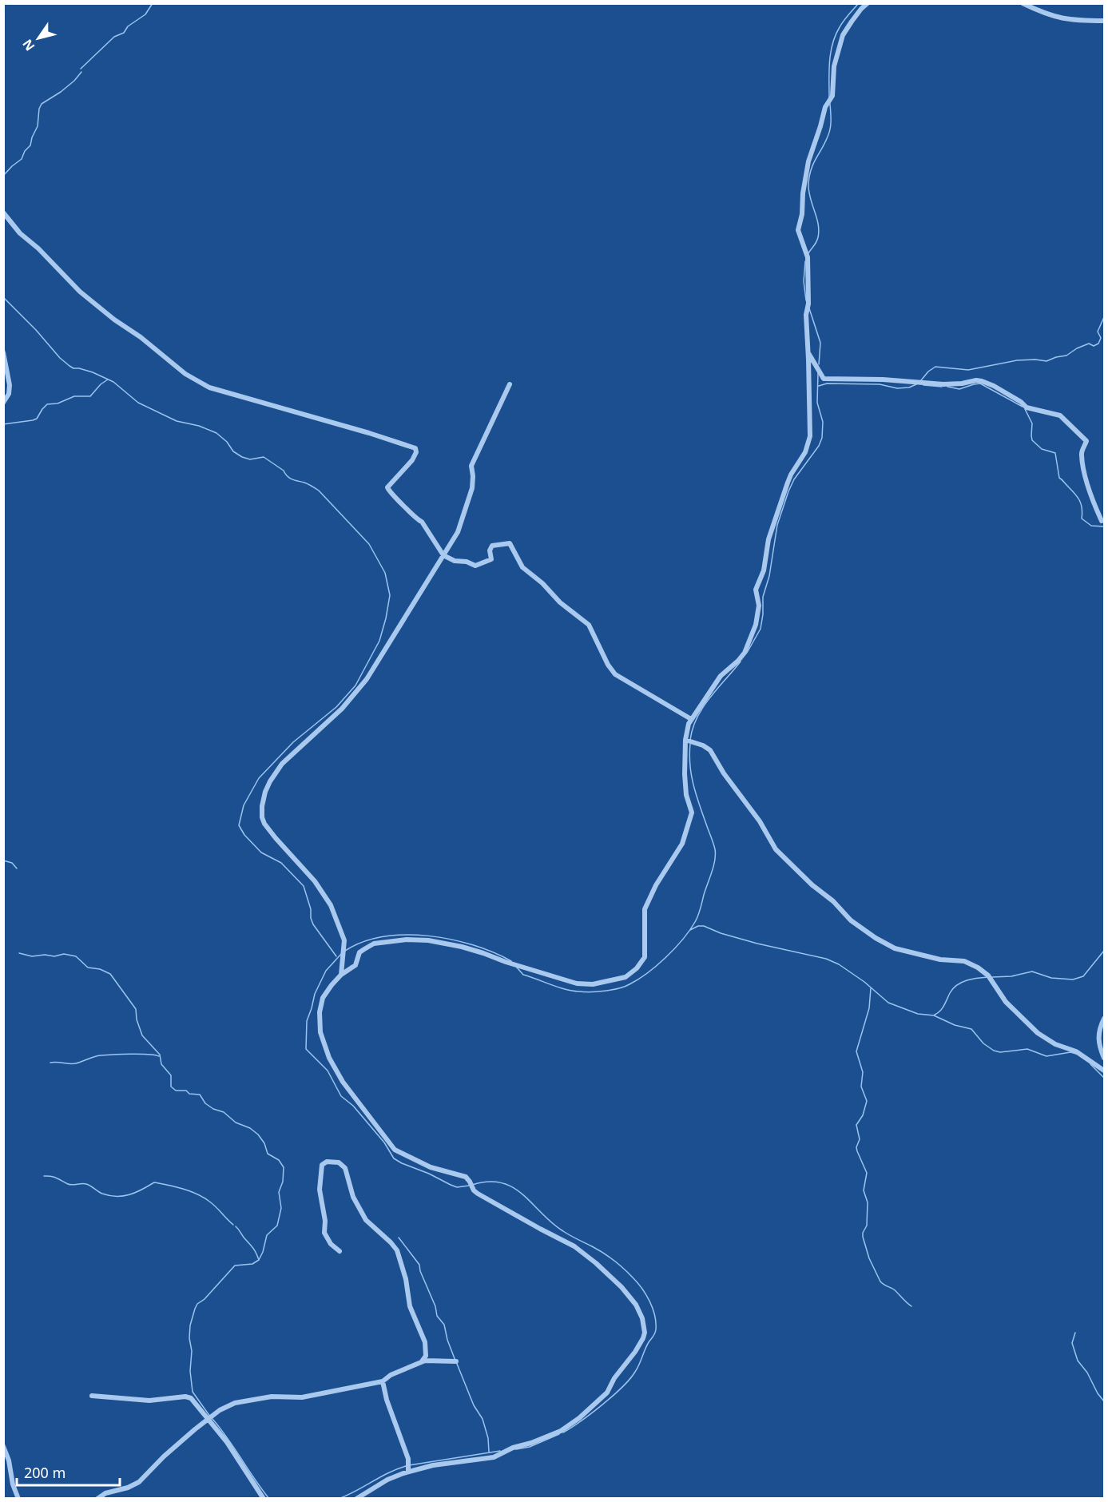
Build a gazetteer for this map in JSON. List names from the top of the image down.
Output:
{
  "scale_bar": "200 m",
  "north": "bottom left"
}
